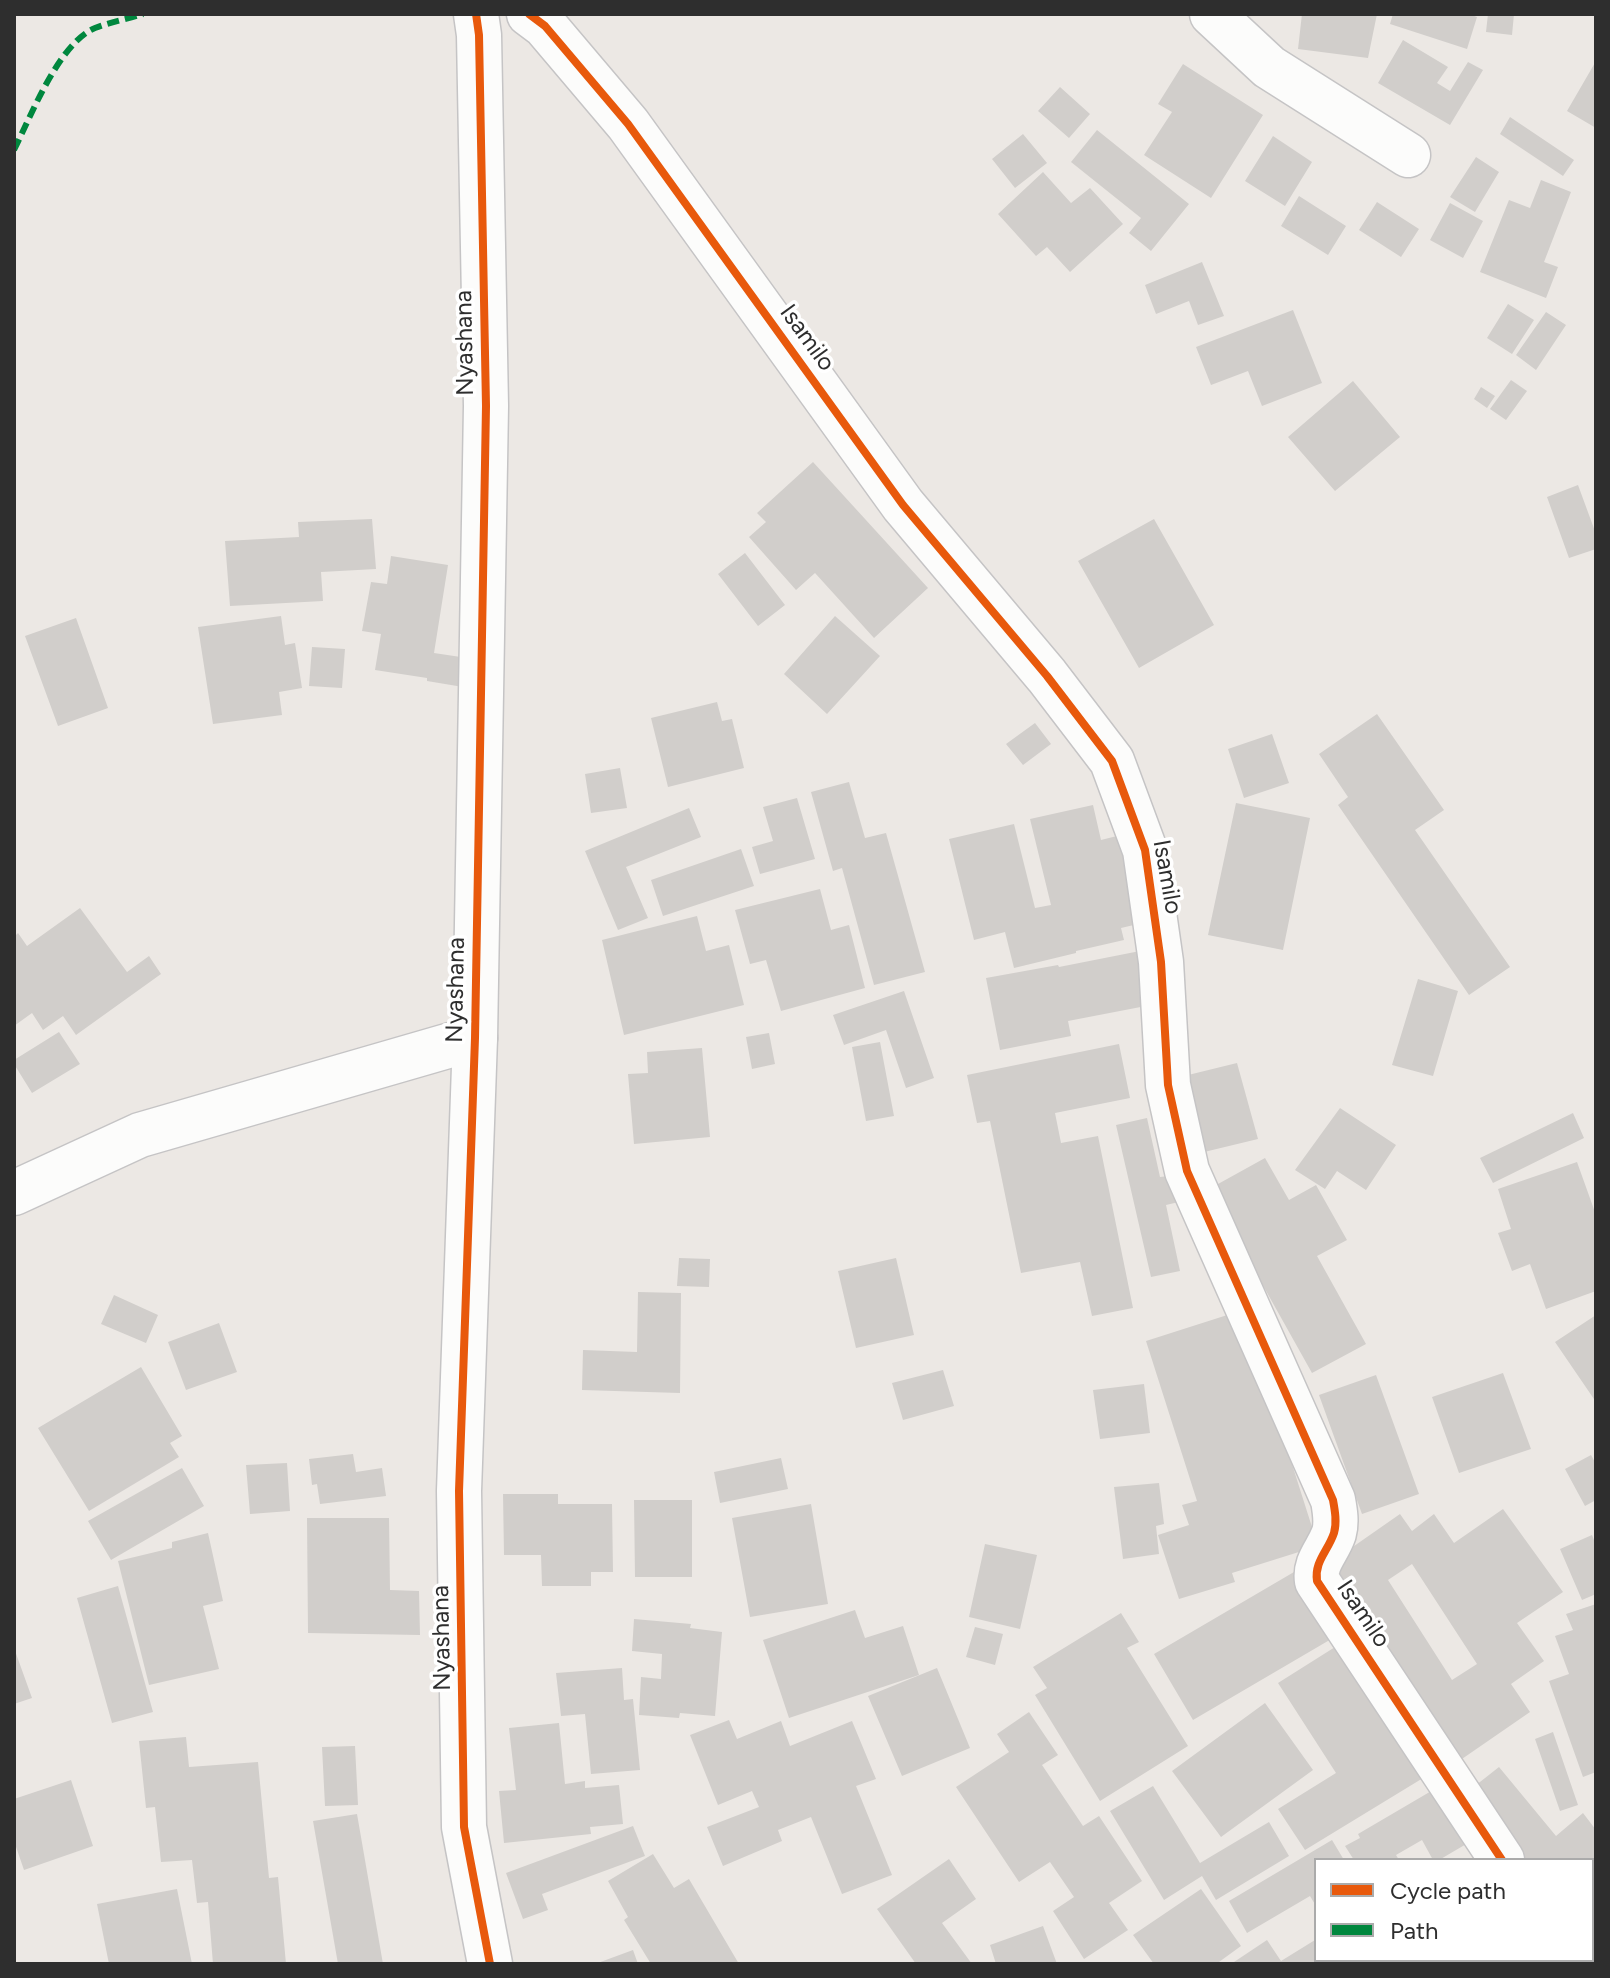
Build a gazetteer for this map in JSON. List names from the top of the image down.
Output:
{
  "streets": {
    "street": ["Isamilo", "Nyashana"]
  },
  "legend": ["Cycle path", "Path"]
}
